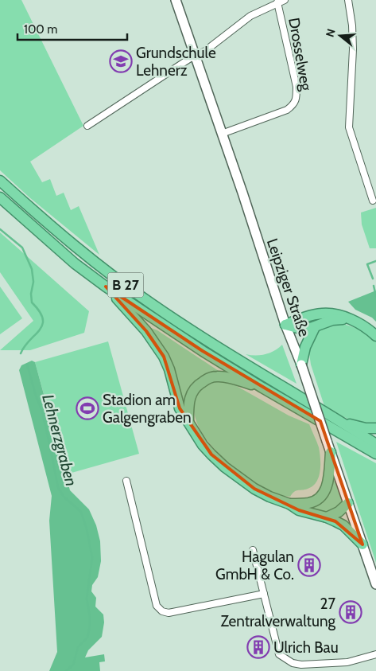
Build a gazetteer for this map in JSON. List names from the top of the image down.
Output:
{
  "streets": {
    "highway": ["B 27"],
    "main road": ["Leipziger Straße"],
    "street": ["Drosselweg"]
  },
  "crossings": [
    ["Drosselweg", "Leipziger Straße"]
  ],
  "water": ["Lehnerzgraben"],
  "places": {
    "school or university": ["Grundschule Lehnerz"],
    "sports": ["Stadion am Galgengraben"],
    "building": ["Hagulan GmbH & Co.", "27 Zentralverwaltung", "Ulrich Bau"]
  },
  "scale_bar": "100 m",
  "north": "left"
}
